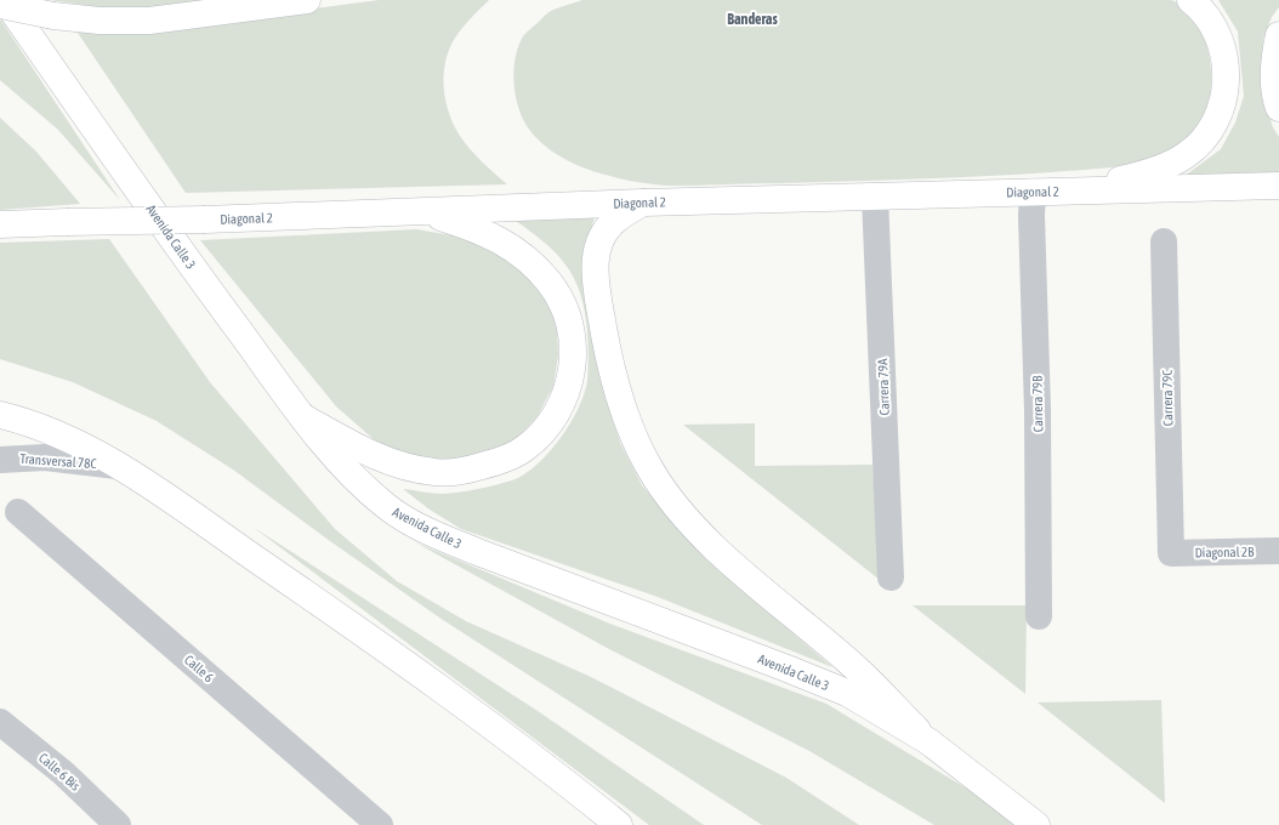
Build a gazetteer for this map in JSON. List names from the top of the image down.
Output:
{
  "streets": {
    "main road": ["Diagonal 2", "Avenida Calle 3"],
    "street": [
      "Carrera 79A",
      "Carrera 79C",
      "Carrera 79B",
      "Transversal 78C",
      "Diagonal 2B",
      "Calle 6",
      "Calle 6 Bis"
    ]
  },
  "crossings": [
    ["Diagonal 2", "Carrera 79A"],
    ["Diagonal 2", "Carrera 79B"],
    ["Carrera 79C", "Diagonal 2B"]
  ],
  "districts": ["Banderas"]
}
